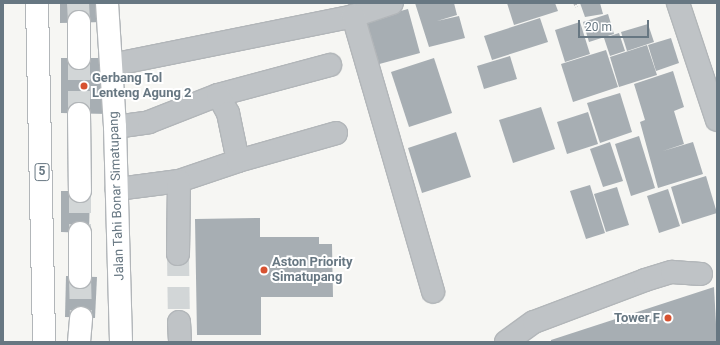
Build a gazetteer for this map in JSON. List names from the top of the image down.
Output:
{
  "streets": {
    "highway": ["5", "Jalan Tahi Bonar Simatupang"]
  },
  "places": ["Gerbang Tol Lenteng Agung 2", "Aston Priority Simatupang", "Tower F"],
  "scale_bar": "20 m"
}
